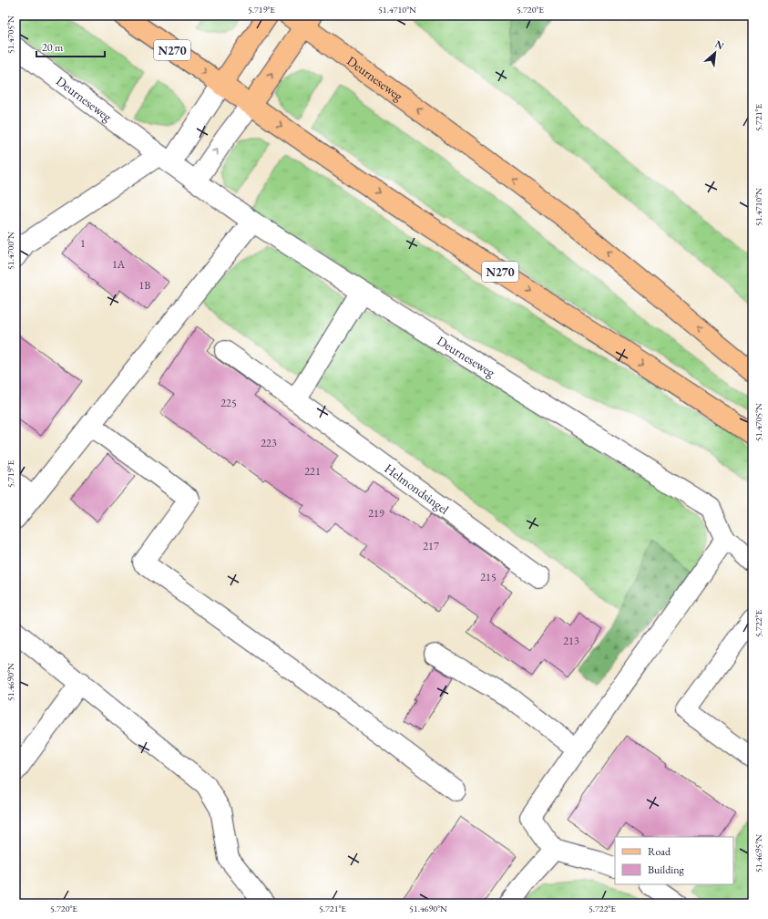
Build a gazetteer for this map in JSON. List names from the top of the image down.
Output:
{
  "streets": {
    "main road": ["N270", "Deurneseweg"],
    "street": ["Helmondsingel"]
  },
  "house_numbers": [
    "1",
    "1A",
    "1B",
    "225",
    "223",
    "221",
    "219",
    "217",
    "215",
    "213"
  ],
  "legend": ["Road", "Building"],
  "scale_bar": "20 m",
  "north": "top right",
  "coordinates": [
    "5.719°E",
    "51.4710°N",
    "5.720°E",
    "51.4705°N",
    "5.721°E",
    "51.4700°N",
    "5.722°E",
    "51.4690°N",
    "51.4695°N"
  ]
}
